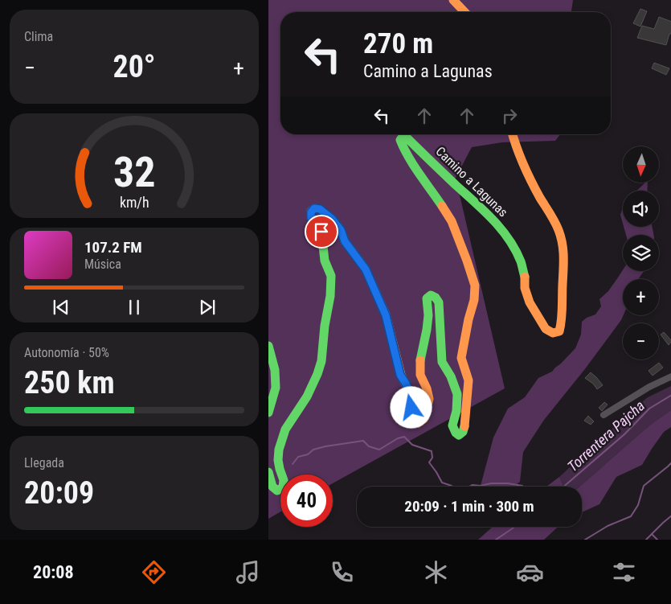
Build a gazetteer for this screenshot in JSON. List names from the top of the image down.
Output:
{
  "streets": {
    "street": ["Camino a Lagunas"]
  },
  "water": ["Torrentera Pajcha"],
  "north": "bottom",
  "page": {
    "tile": [
      "Clima",
      ["Autonomía · 50%", "250 km"],
      ["Llegada", "20:09"]
    ],
    "turn": ["270 m", "Camino a Lagunas"],
    "heat": ["−", "20°", "+"],
    "map_buttons": ["+", "−"],
    "song": ["107.2 FM", "Música"],
    "limit": "40",
    "trip": "20:09 · 1 min · 300 m",
    "tabs": "20:08",
    "gauge": ["32", "km/h"]
  }
}
